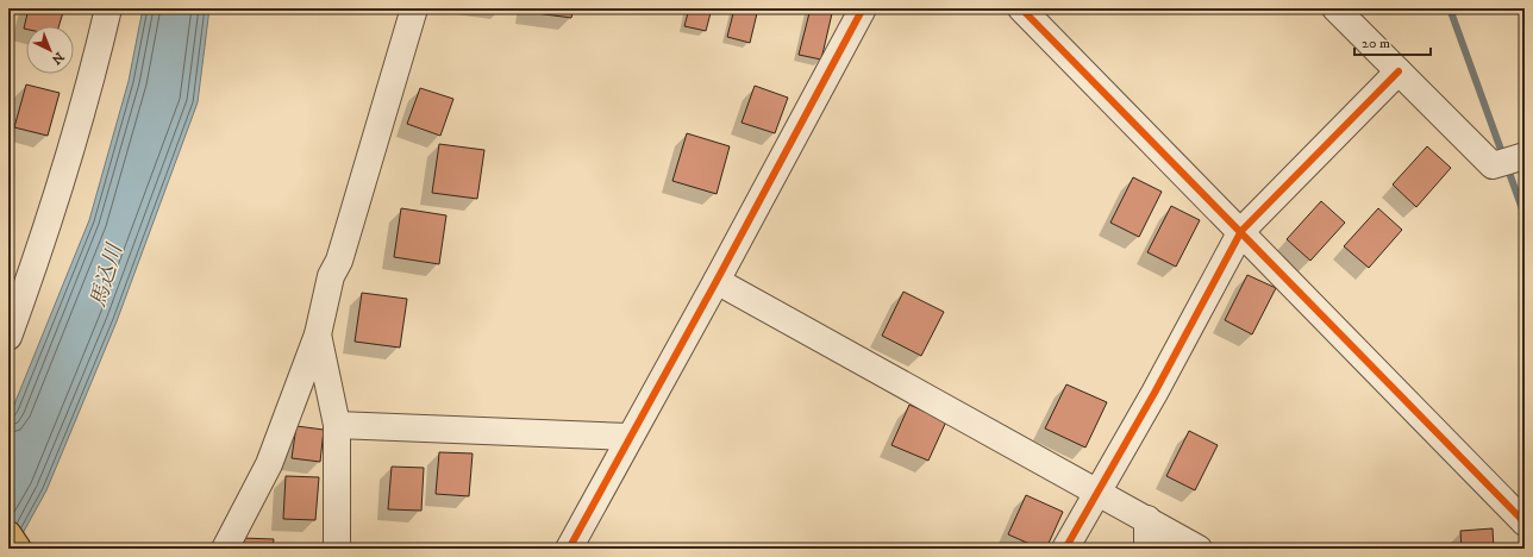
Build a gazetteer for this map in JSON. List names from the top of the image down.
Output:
{
  "water": ["馬込川"],
  "scale_bar": "20 m",
  "north": "bottom right"
}
